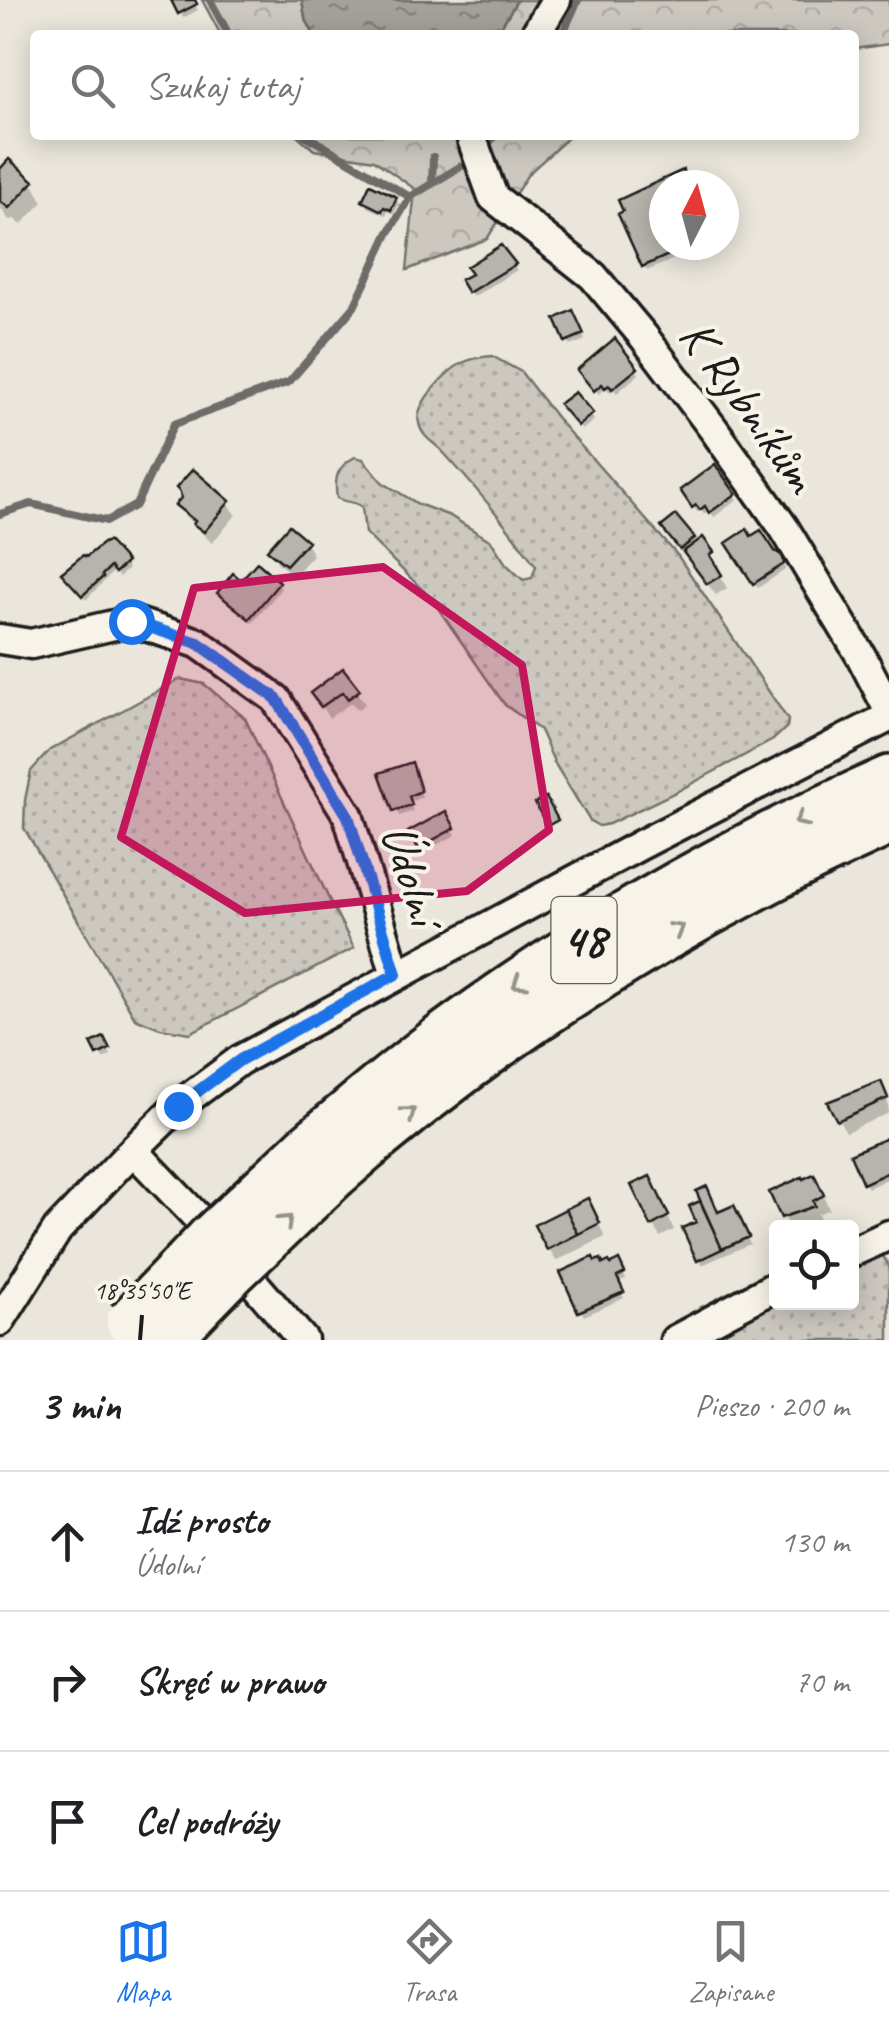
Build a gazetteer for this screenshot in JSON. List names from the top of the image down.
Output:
{
  "streets": {
    "highway": ["48"],
    "street": ["K Rybníkům", "Údolní"]
  },
  "north": "top",
  "page": {
    "search": "Szukaj tutaj",
    "heading": ["3 min", "Pieszo · 200 m"],
    "list": [
      ["Idź prosto", "Údolní", "130 m"],
      ["Skręć w prawo", "70 m"],
      "Cel podróży"
    ],
    "nav": ["Mapa", "Trasa", "Zapisane"]
  },
  "coordinates": ["18°35'50\"E"]
}
